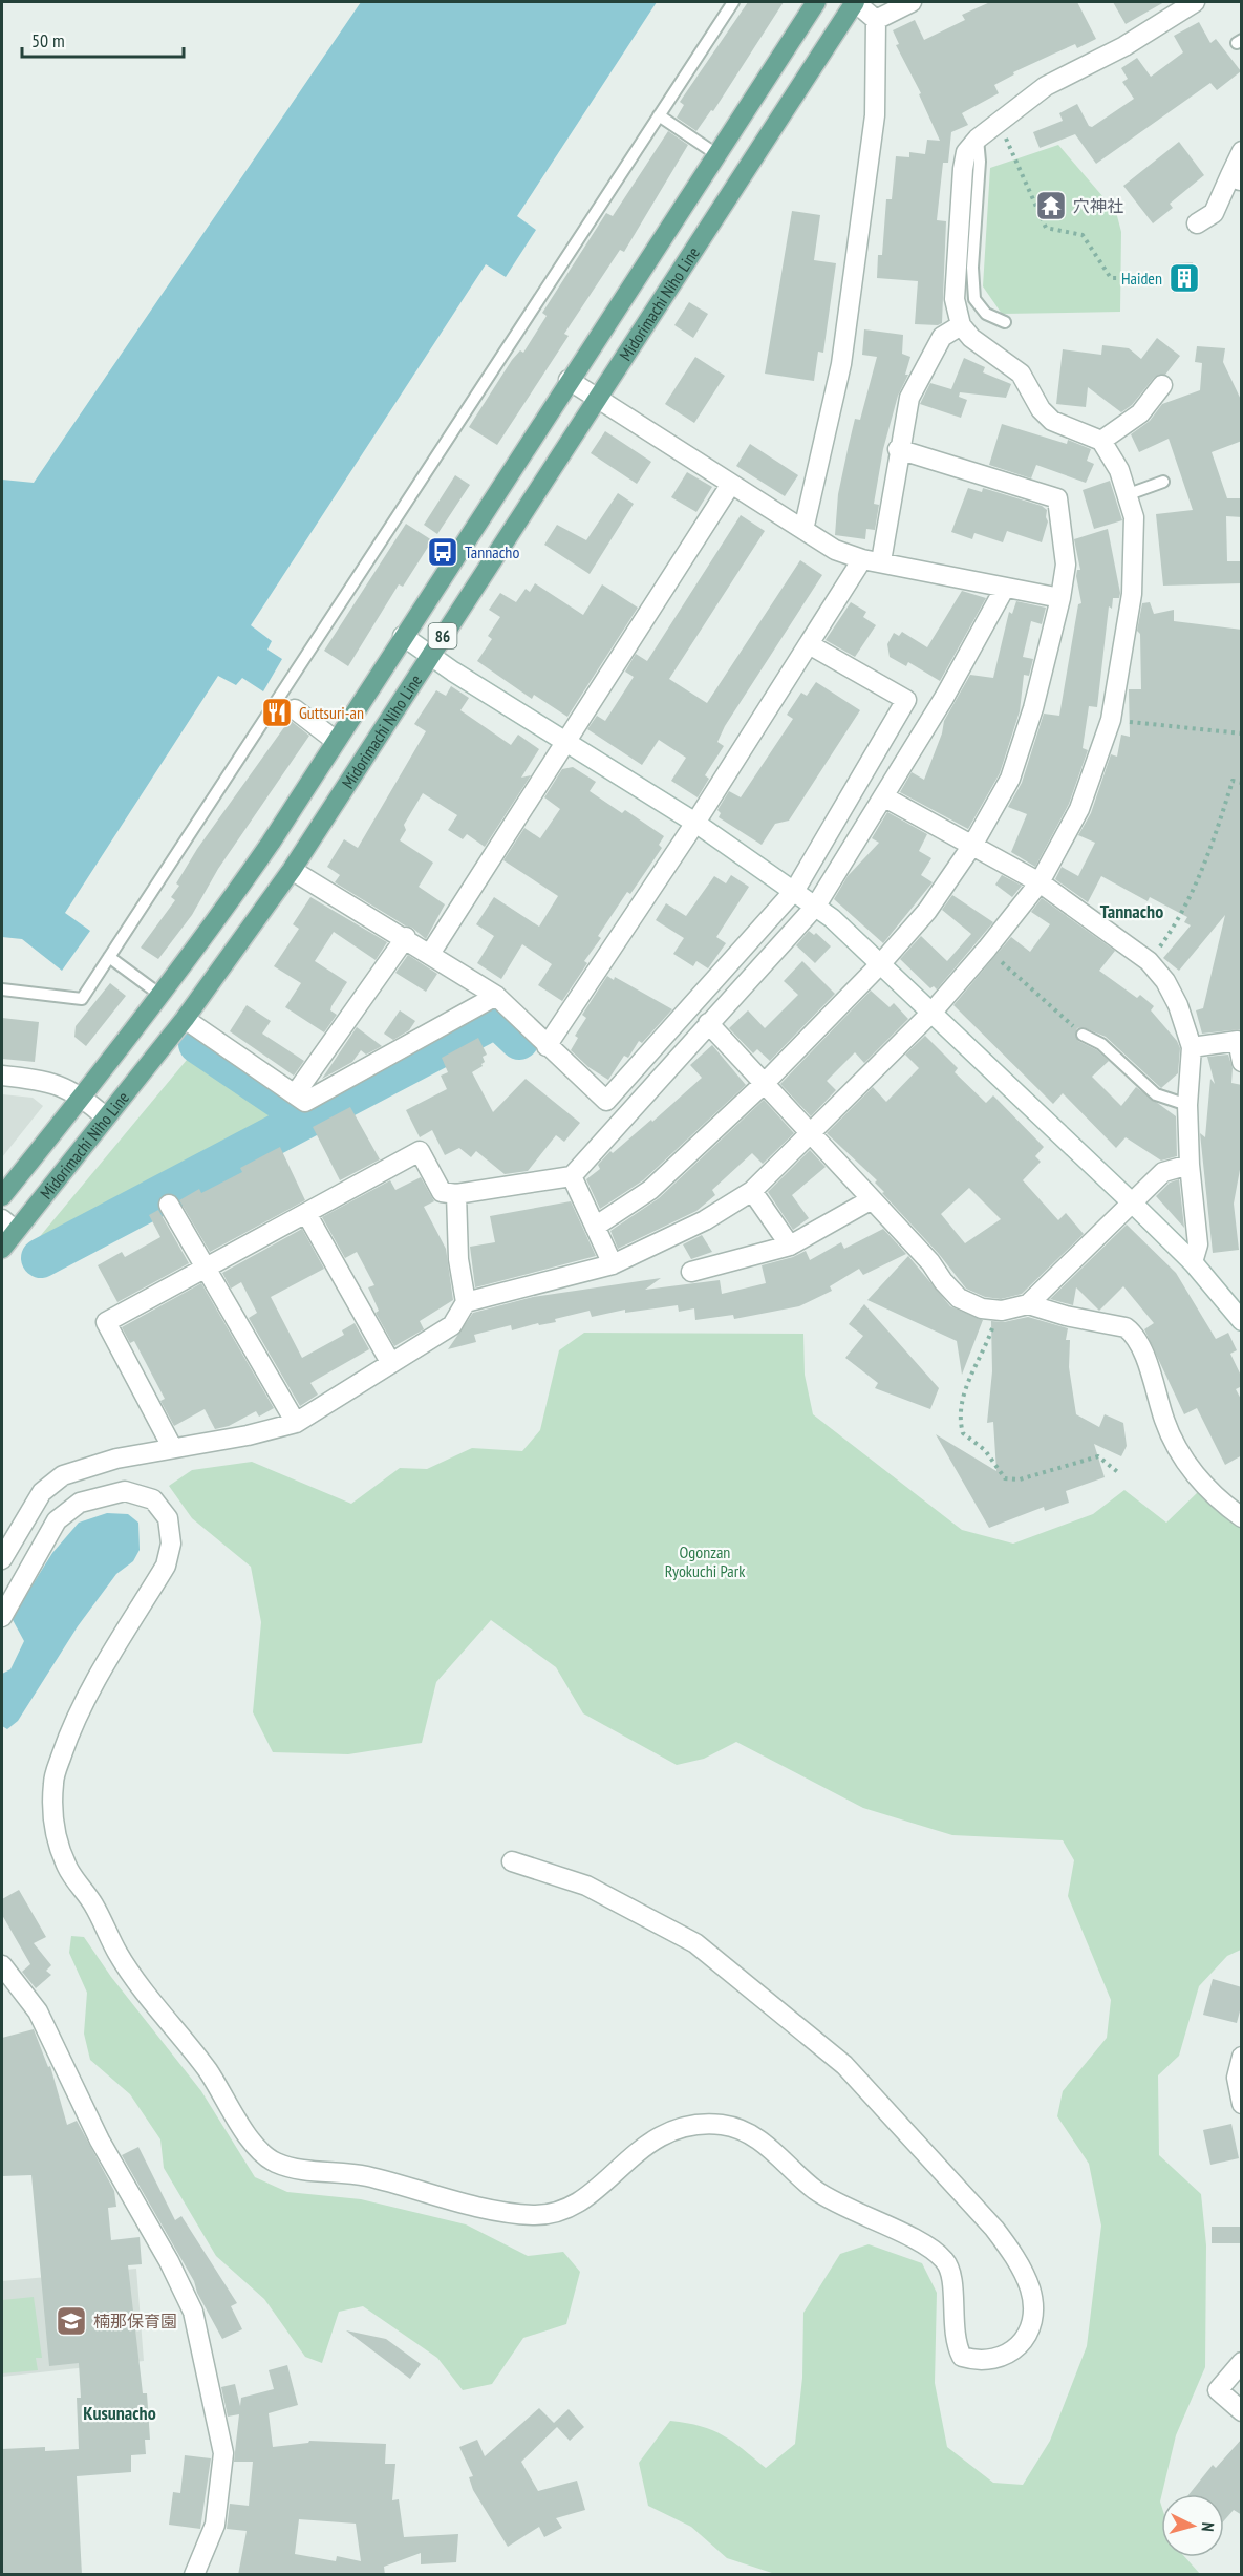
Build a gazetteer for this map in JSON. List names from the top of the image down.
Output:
{
  "streets": {
    "main road": ["Midorimachi Niho Line", "86"]
  },
  "districts": ["Tannacho", "Kusunacho"],
  "parks": ["Ogonzan Ryokuchi Park"],
  "places": {
    "temple": ["穴神社"],
    "building": ["Haiden"],
    "bus stop": ["Tannacho"],
    "restaurant": ["Guttsuri-an"],
    "school or university": ["楠那保育園"]
  },
  "scale_bar": "50 m",
  "north": "right"
}
